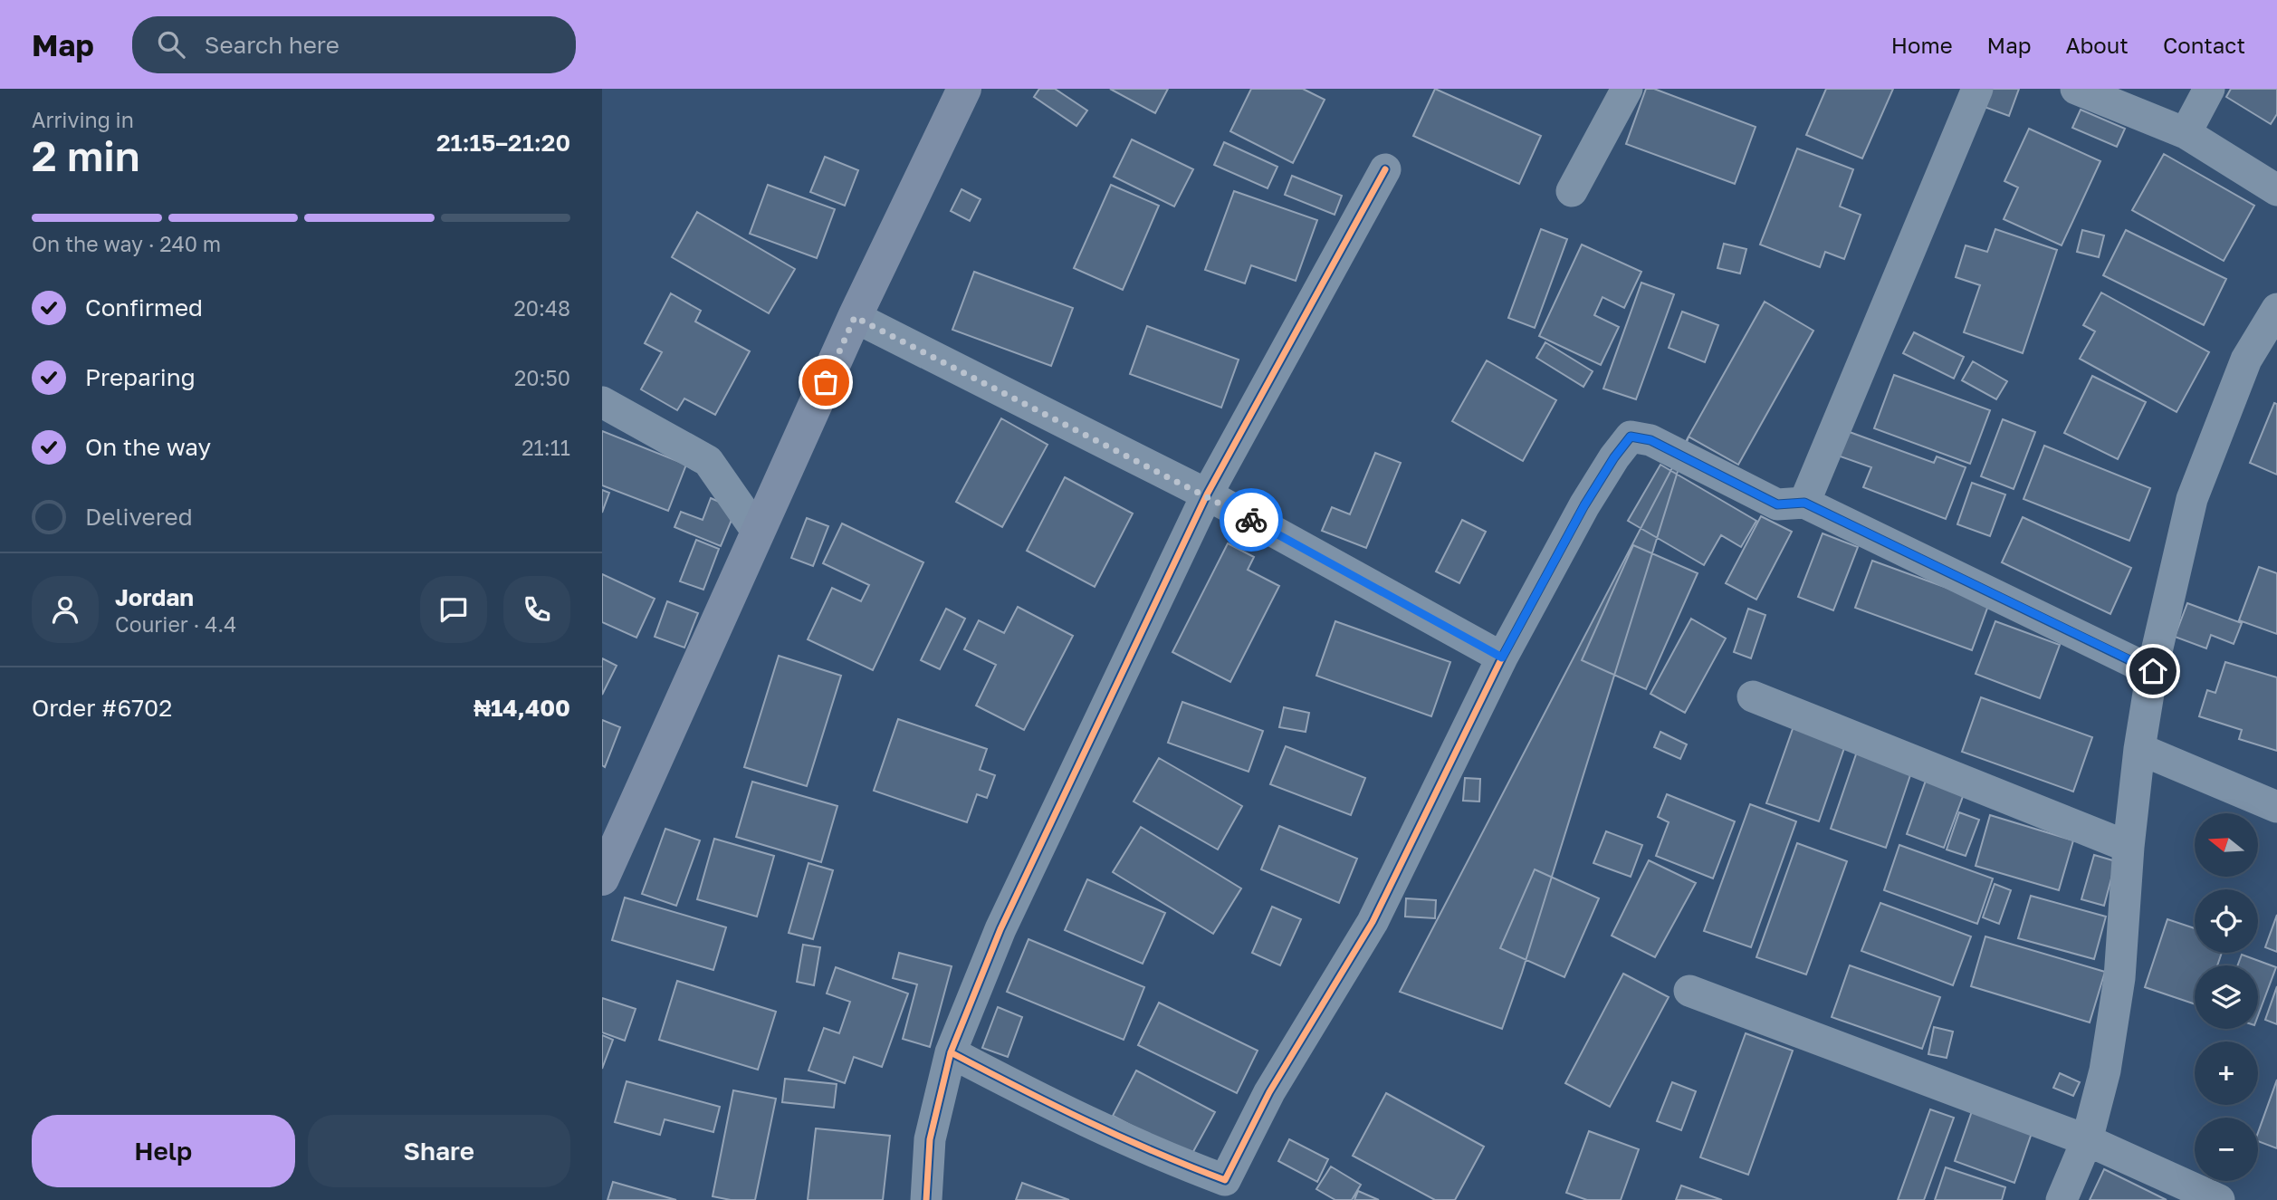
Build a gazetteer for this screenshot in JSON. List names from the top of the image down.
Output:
{
  "north": "left",
  "page": {
    "header": "Map",
    "search": "Search here",
    "nav": [
      "Home",
      "Map",
      "About",
      "Contact"
    ],
    "heading": ["2 min", "Arriving in", "21:15–21:20"],
    "panel": [
      "Jordan",
      "Courier · 4.4",
      "Order #6702",
      "₦14,400"
    ],
    "bar": "On the way · 240 m",
    "list": [
      ["Confirmed", "20:48"],
      ["Preparing", "20:50"],
      ["On the way", "21:11"],
      "Delivered"
    ],
    "map_buttons": ["+", "−"],
    "buttons": ["Help", "Share"]
  }
}
